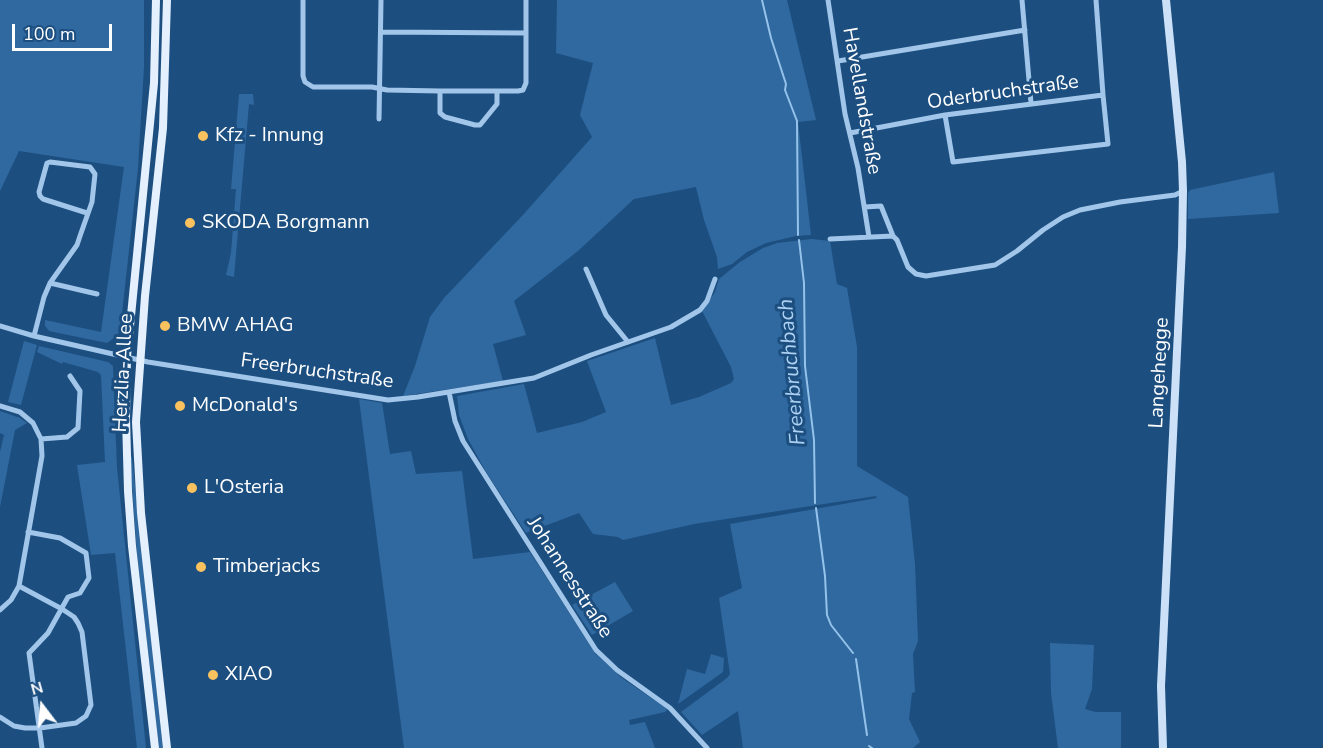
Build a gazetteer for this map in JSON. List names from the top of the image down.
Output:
{
  "streets": {
    "main road": ["Herzlia-Allee"],
    "street": [
      "Oderbruchstraße",
      "Havellandstraße",
      "Freerbruchstraße",
      "Langehegge",
      "Johannesstraße"
    ]
  },
  "crossings": [
    ["Oderbruchstraße", "Havellandstraße"],
    ["Freerbruchstraße", "Herzlia-Allee"],
    ["Freerbruchstraße", "Johannesstraße"]
  ],
  "water": ["Freerbruchbach"],
  "places": [
    "Kfz - Innung",
    "SKODA Borgmann",
    "BMW AHAG",
    "McDonald's",
    "L'Osteria",
    "Timberjacks",
    "XIAO"
  ],
  "scale_bar": "100 m",
  "north": "top"
}
